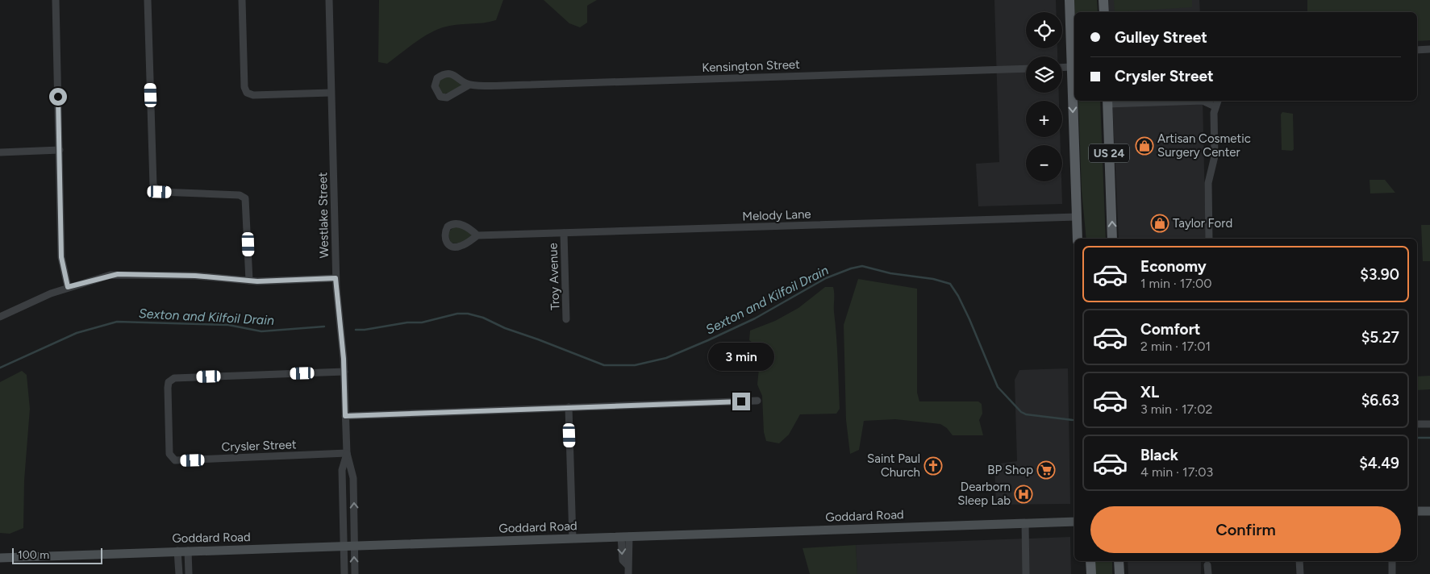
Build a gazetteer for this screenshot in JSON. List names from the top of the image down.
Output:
{
  "streets": {
    "main road": ["US 24", "Goddard Road"],
    "street": [
      "Kensington Street",
      "Westlake Street",
      "Melody Lane",
      "Troy Avenue",
      "Crysler Street"
    ]
  },
  "crossings": [
    ["US 24", "Melody Lane"],
    ["Westlake Street", "Crysler Street"],
    ["Westlake Street", "Goddard Road"],
    ["Melody Lane", "Troy Avenue"]
  ],
  "water": ["Sexton and Kilfoil Drain"],
  "places": {
    "shop": ["Artisan Cosmetic Surgery Center", "Taylor Ford"],
    "church": ["Saint Paul Church"],
    "supermarket": ["BP Shop"],
    "hospital": ["Dearborn Sleep Lab"]
  },
  "scale_bar": "100 m",
  "page": {
    "map_buttons": ["+", "−"],
    "banner": ["Gulley Street", "Crysler Street"],
    "list": [
      {
        "name": "Economy",
        "note": "1 min · 17:00",
        "value": "$3.90"
      },
      {
        "name": "Comfort",
        "note": "2 min · 17:01",
        "value": "$5.27"
      },
      {
        "name": "XL",
        "note": "3 min · 17:02",
        "value": "$6.63"
      },
      {
        "name": "Black",
        "note": "4 min · 17:03",
        "value": "$4.49"
      }
    ],
    "bubble": "3 min",
    "buttons": "Confirm",
    "scale": "100 m"
  }
}
